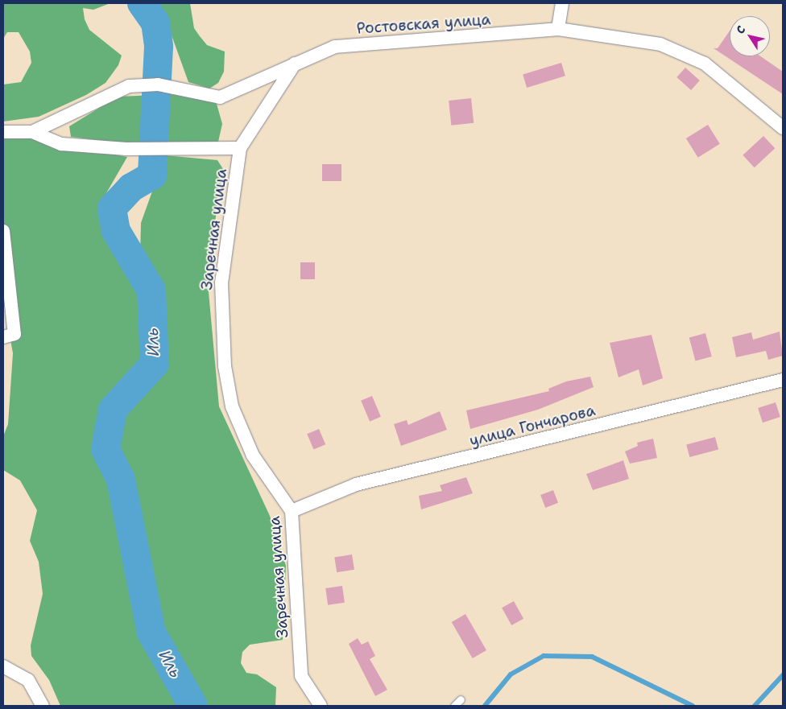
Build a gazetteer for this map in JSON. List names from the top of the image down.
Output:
{
  "streets": {
    "street": ["Ростовская улица", "Заречная улица", "улица Гончарова"]
  },
  "crossings": [
    ["Ростовская улица", "Заречная улица"],
    ["Заречная улица", "улица Гончарова"]
  ],
  "water": ["Иль"],
  "north": "top left"
}
